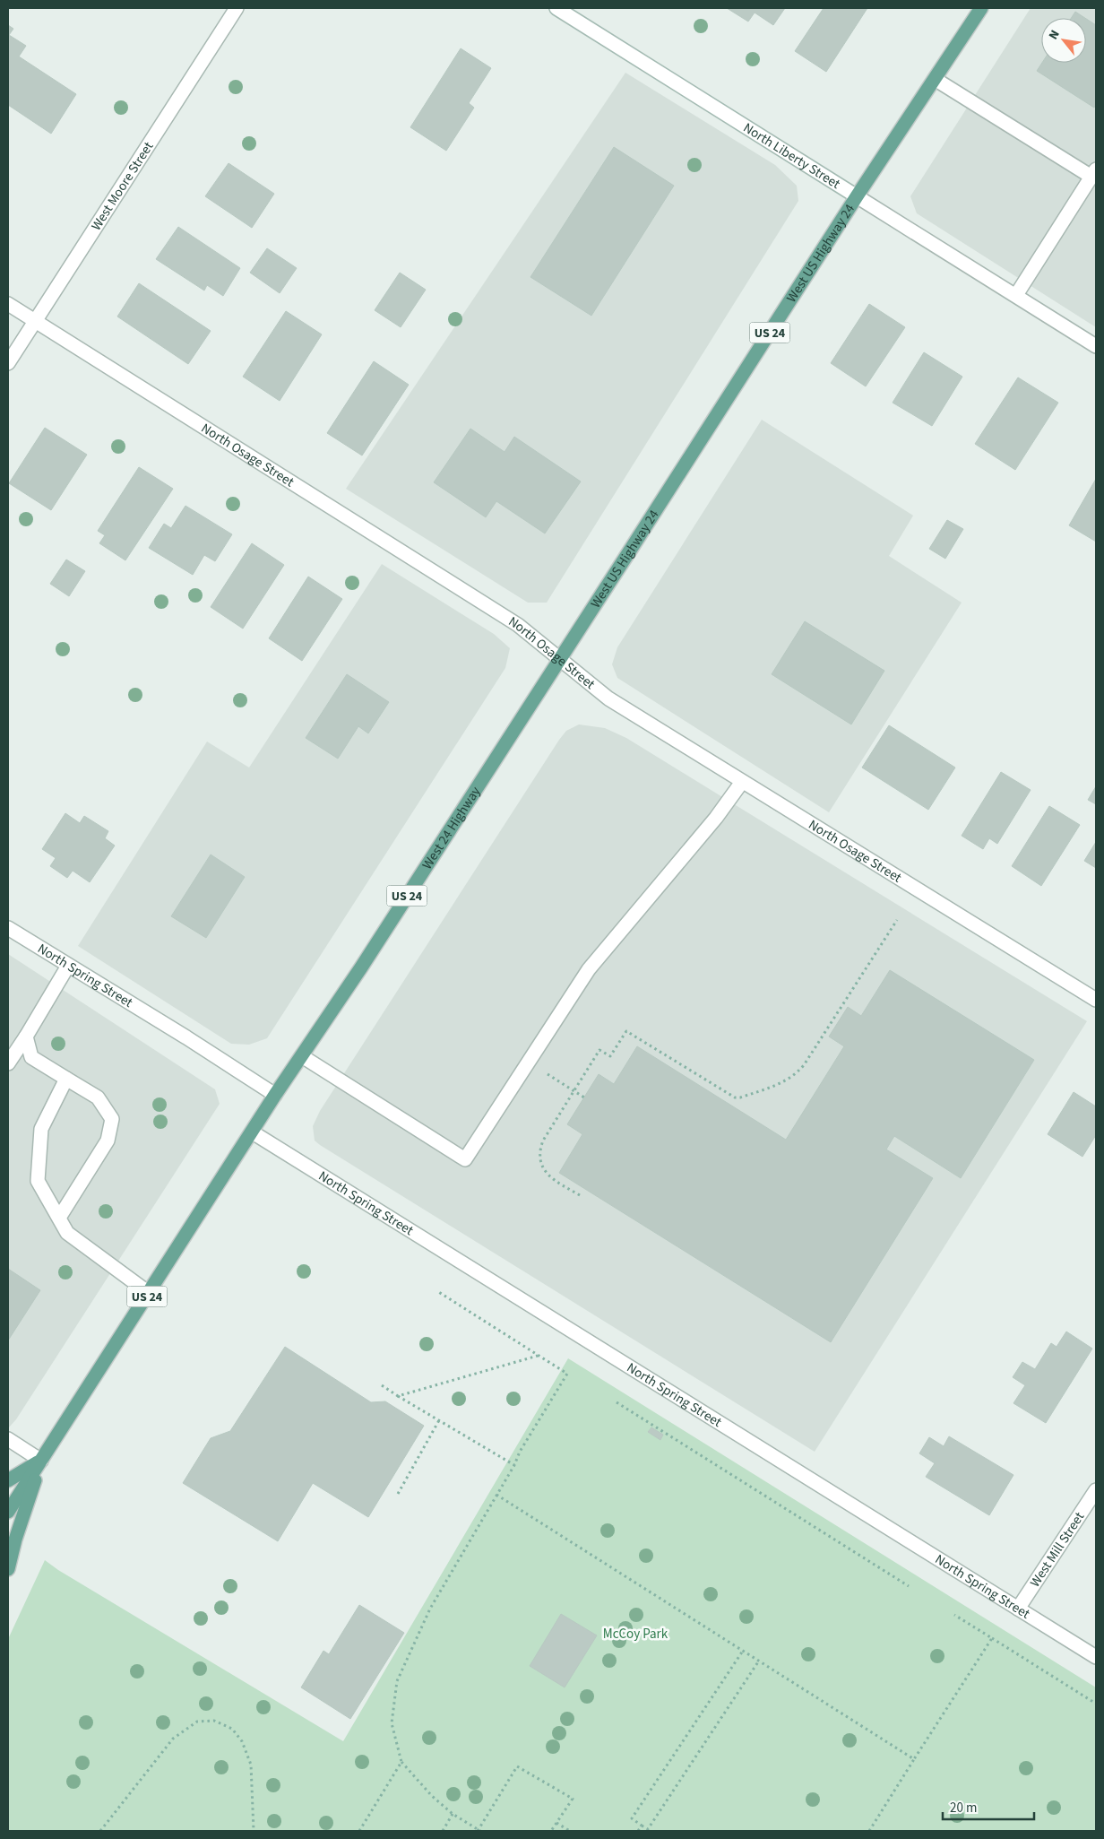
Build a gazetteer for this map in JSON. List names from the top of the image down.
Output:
{
  "streets": {
    "main road": ["West US Highway 24", "US 24", "West 24 Highway"],
    "street": [
      "North Liberty Street",
      "West Moore Street",
      "North Osage Street",
      "North Spring Street",
      "West Mill Street"
    ]
  },
  "crossings": [
    ["North Liberty Street", "West US Highway 24"],
    ["West Moore Street", "North Osage Street"],
    ["West US Highway 24", "North Osage Street"],
    ["West US Highway 24", "West 24 Highway"],
    ["US 24", "West 24 Highway"],
    ["US 24", "North Spring Street"],
    ["North Osage Street", "West 24 Highway"],
    ["West 24 Highway", "North Spring Street"],
    ["North Spring Street", "West Mill Street"]
  ],
  "parks": ["McCoy Park"],
  "scale_bar": "20 m",
  "north": "top left"
}
